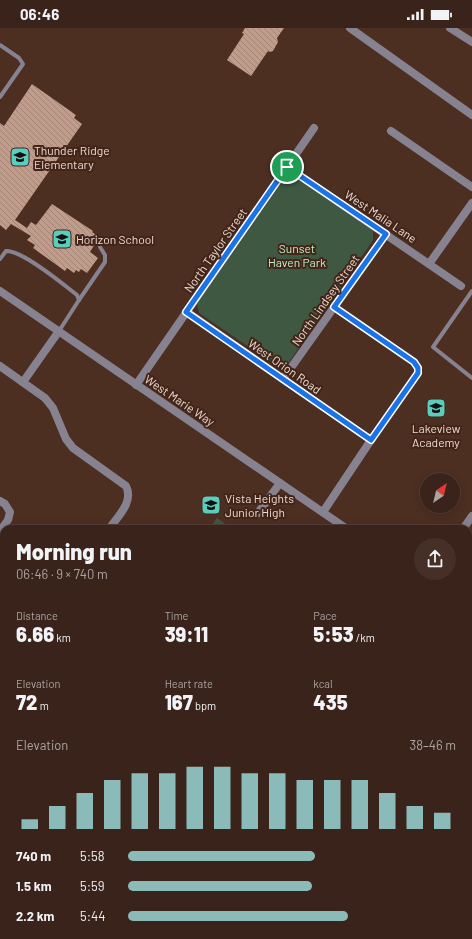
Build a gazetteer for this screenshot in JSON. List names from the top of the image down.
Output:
{
  "streets": {
    "street": [
      "West Malia Lane",
      "North Taylor Street",
      "North Lindsey Street",
      "West Orion Road",
      "West Marie Way"
    ]
  },
  "crossings": [
    ["West Malia Lane", "North Taylor Street"],
    ["West Malia Lane", "North Lindsey Street"],
    ["North Taylor Street", "West Orion Road"],
    ["North Taylor Street", "West Marie Way"],
    ["North Lindsey Street", "West Orion Road"]
  ],
  "parks": ["Sunset Haven Park"],
  "places": {
    "school or university": [
      "Thunder Ridge Elementary",
      "Horizon School",
      "Lakeview Academy",
      "Vista Heights Junior High"
    ]
  },
  "north": "top right",
  "page": {
    "status": "06:46",
    "heading": ["Morning run", "06:46 · 9 × 740 m"],
    "stats": [
      ["Distance", "6.66 km"],
      ["Time", "39:11"],
      ["Pace", "5:53 /km"],
      ["Elevation", "72 m"],
      ["Heart rate", "167 bpm"],
      ["kcal", "435"]
    ],
    "chart": ["Elevation", "38–46 m"],
    "list": [
      {
        "name": "740 m",
        "note": "5:58"
      },
      {
        "name": "1.5 km",
        "note": "5:59"
      },
      {
        "name": "2.2 km",
        "note": "5:44"
      }
    ]
  }
}
